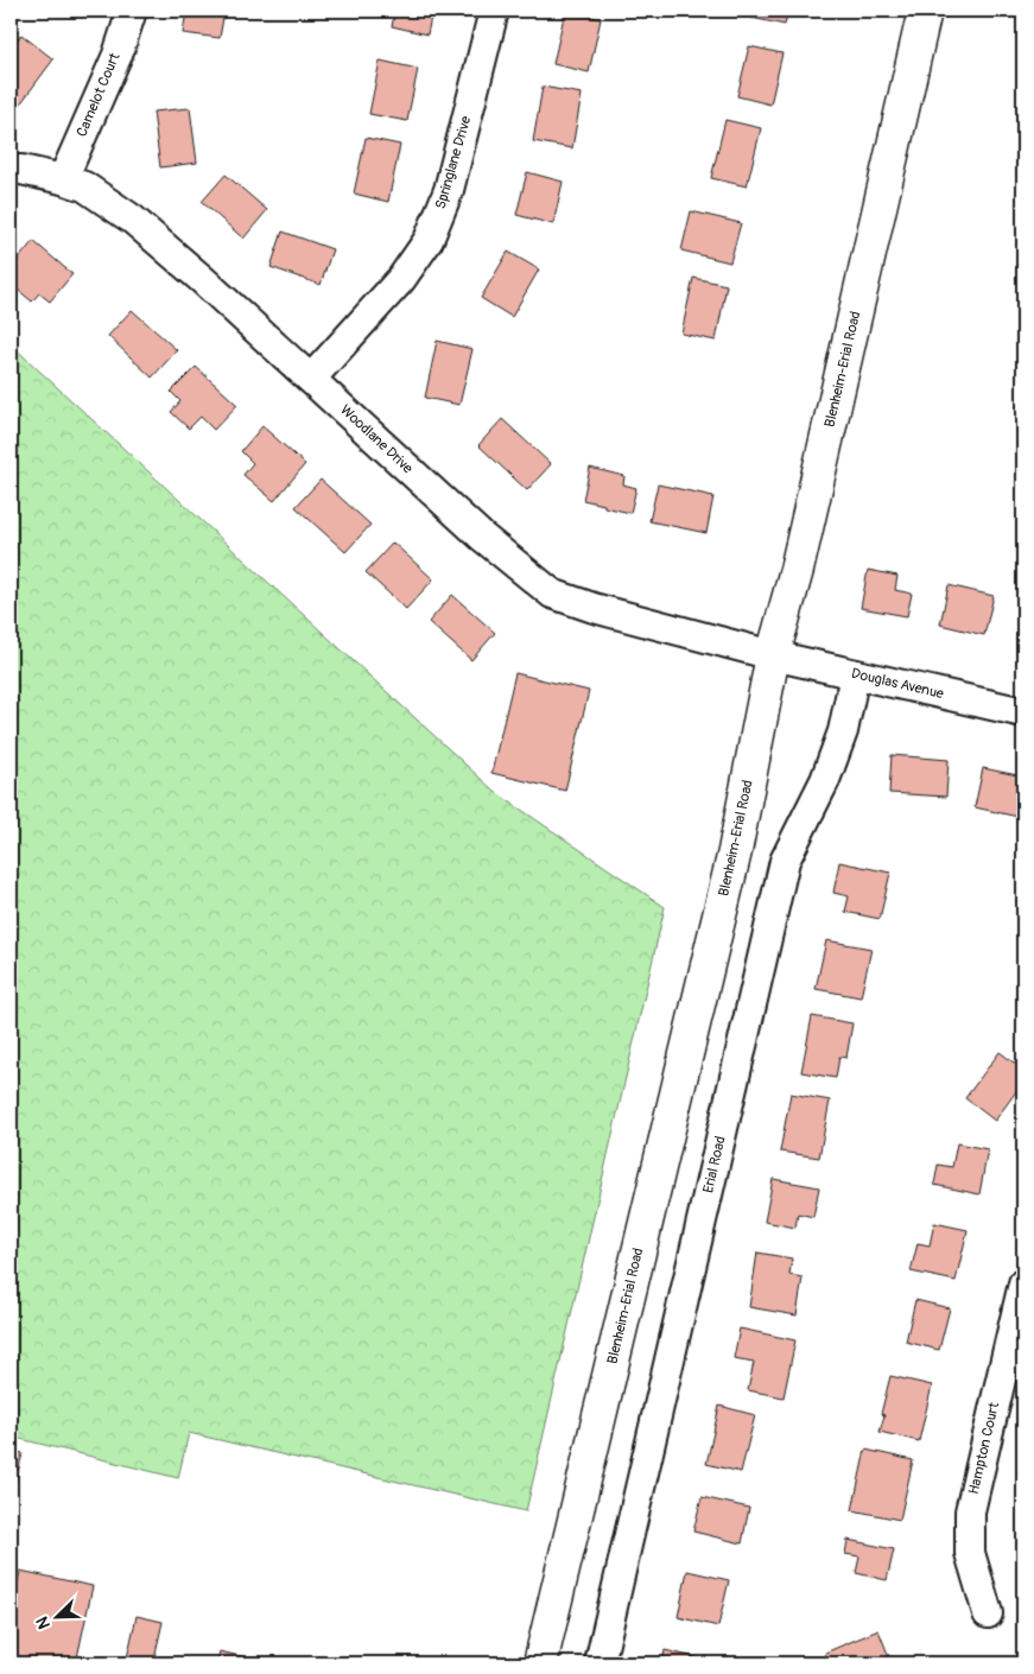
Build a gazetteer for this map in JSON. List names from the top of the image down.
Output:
{
  "streets": {
    "main road": ["Blenheim-Erial Road"],
    "street": [
      "Camelot Court",
      "Springlane Drive",
      "Woodlane Drive",
      "Douglas Avenue",
      "Erial Road",
      "Hampton Court"
    ]
  },
  "crossings": [
    ["Camelot Court", "Woodlane Drive"],
    ["Springlane Drive", "Woodlane Drive"],
    ["Blenheim-Erial Road", "Woodlane Drive"],
    ["Blenheim-Erial Road", "Douglas Avenue"],
    ["Woodlane Drive", "Douglas Avenue"],
    ["Douglas Avenue", "Erial Road"]
  ],
  "north": "bottom left"
}
